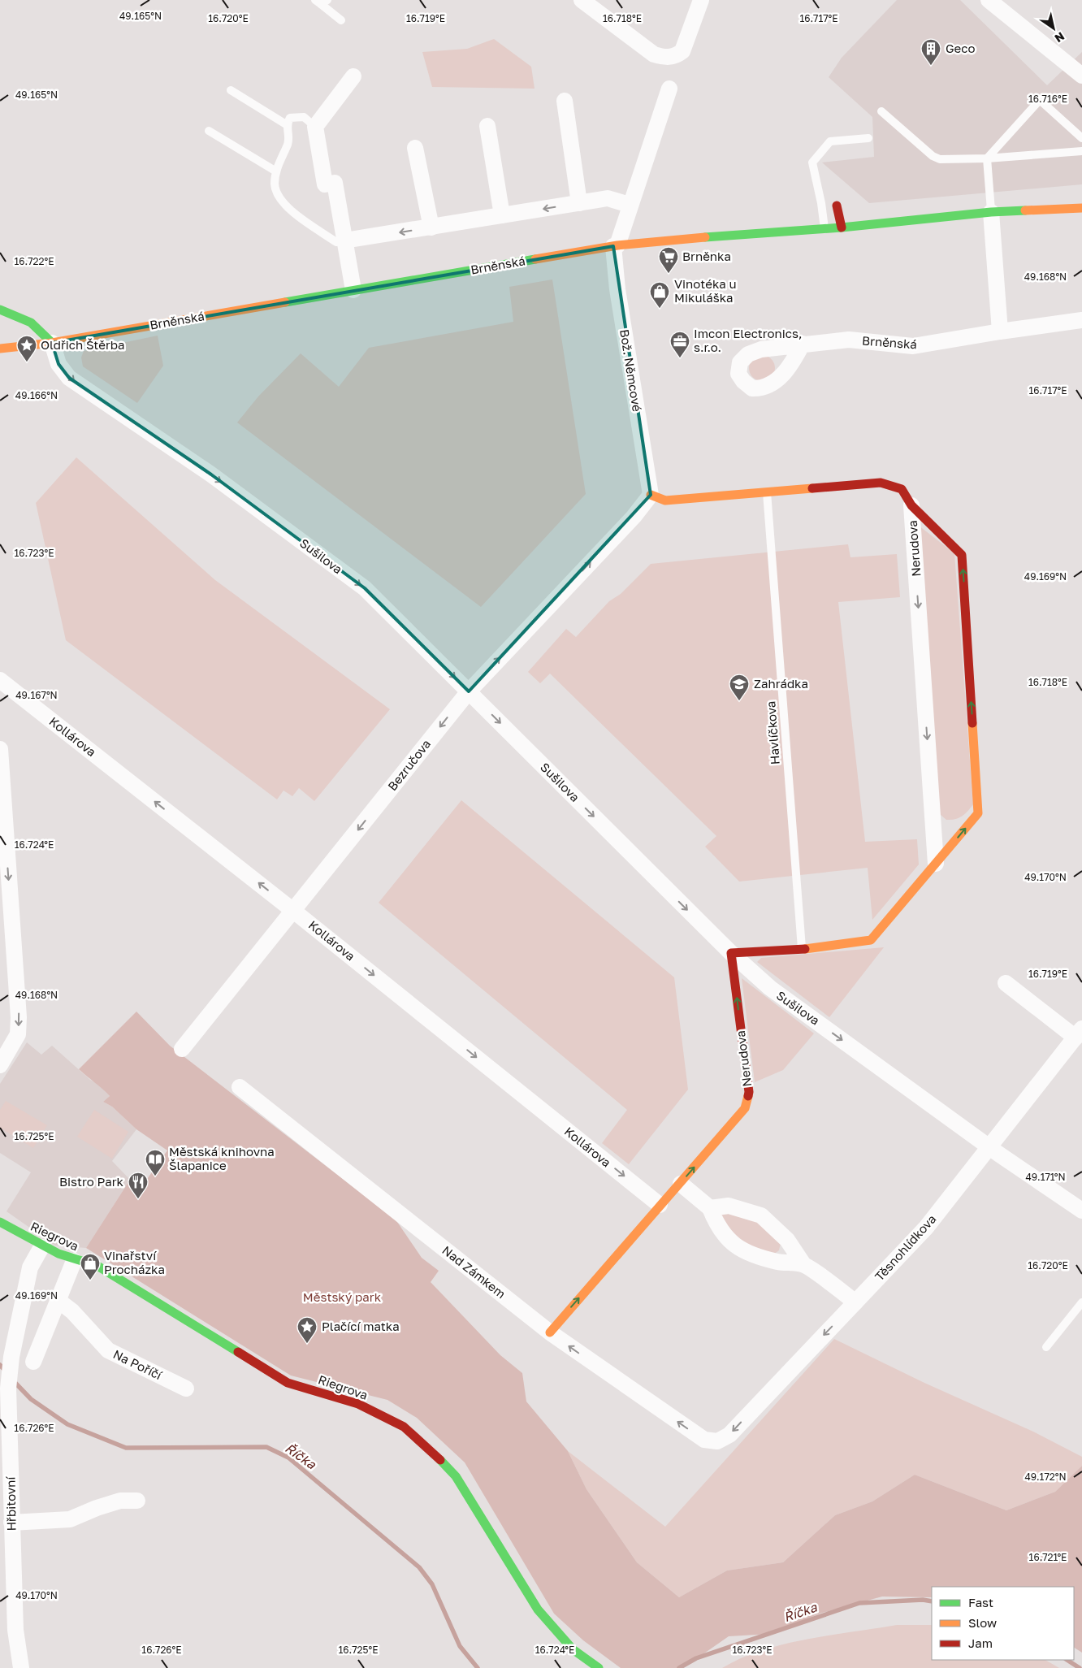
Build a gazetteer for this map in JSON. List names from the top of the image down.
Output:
{
  "streets": {
    "street": [
      "Brněnská",
      "Bož. Němcové",
      "Nerudova",
      "Sušilova",
      "Kollárova",
      "Bezručova",
      "Riegrova",
      "Těsnohlídkova",
      "Nad Zámkem",
      "Na Poříčí",
      "Hřbitovní"
    ],
    "lane": ["Havlíčkova"]
  },
  "crossings": [
    ["Brněnská", "Bož. Němcové"],
    ["Brněnská", "Sušilova"],
    ["Bož. Němcové", "Bezručova"],
    ["Nerudova", "Sušilova"],
    ["Nerudova", "Havlíčkova"],
    ["Nerudova", "Kollárova"],
    ["Nerudova", "Nad Zámkem"],
    ["Sušilova", "Bezručova"],
    ["Sušilova", "Těsnohlídkova"],
    ["Kollárova", "Bezručova"],
    ["Riegrova", "Hřbitovní"],
    ["Těsnohlídkova", "Nad Zámkem"]
  ],
  "one_way": ["Sušilova"],
  "water": ["Říčka"],
  "parks": ["Městský park"],
  "places": {
    "building": ["Geco"],
    "supermarket": ["Brněnka"],
    "shop": ["Vinotéka u Mikuláška", "Vinařství Procházka"],
    "office": ["Imcon Electronics, s.r.o."],
    "place": ["Oldřich Štěrba", "Plačící matka"],
    "school or university": ["Zahrádka"],
    "library": ["Městská knihovna Šlapanice"],
    "restaurant": ["Bistro Park"]
  },
  "legend": ["Fast", "Slow", "Jam"],
  "north": "bottom right",
  "coordinates": [
    "49.165°N",
    "16.720°E",
    "16.718°E",
    "16.717°E",
    "16.719°E",
    "16.716°E",
    "16.722°E",
    "49.168°N",
    "49.166°N",
    "16.723°E",
    "49.169°N",
    "49.167°N",
    "16.724°E",
    "49.170°N",
    "16.725°E",
    "49.171°N",
    "16.726°E",
    "49.172°N",
    "16.721°E"
  ]
}
